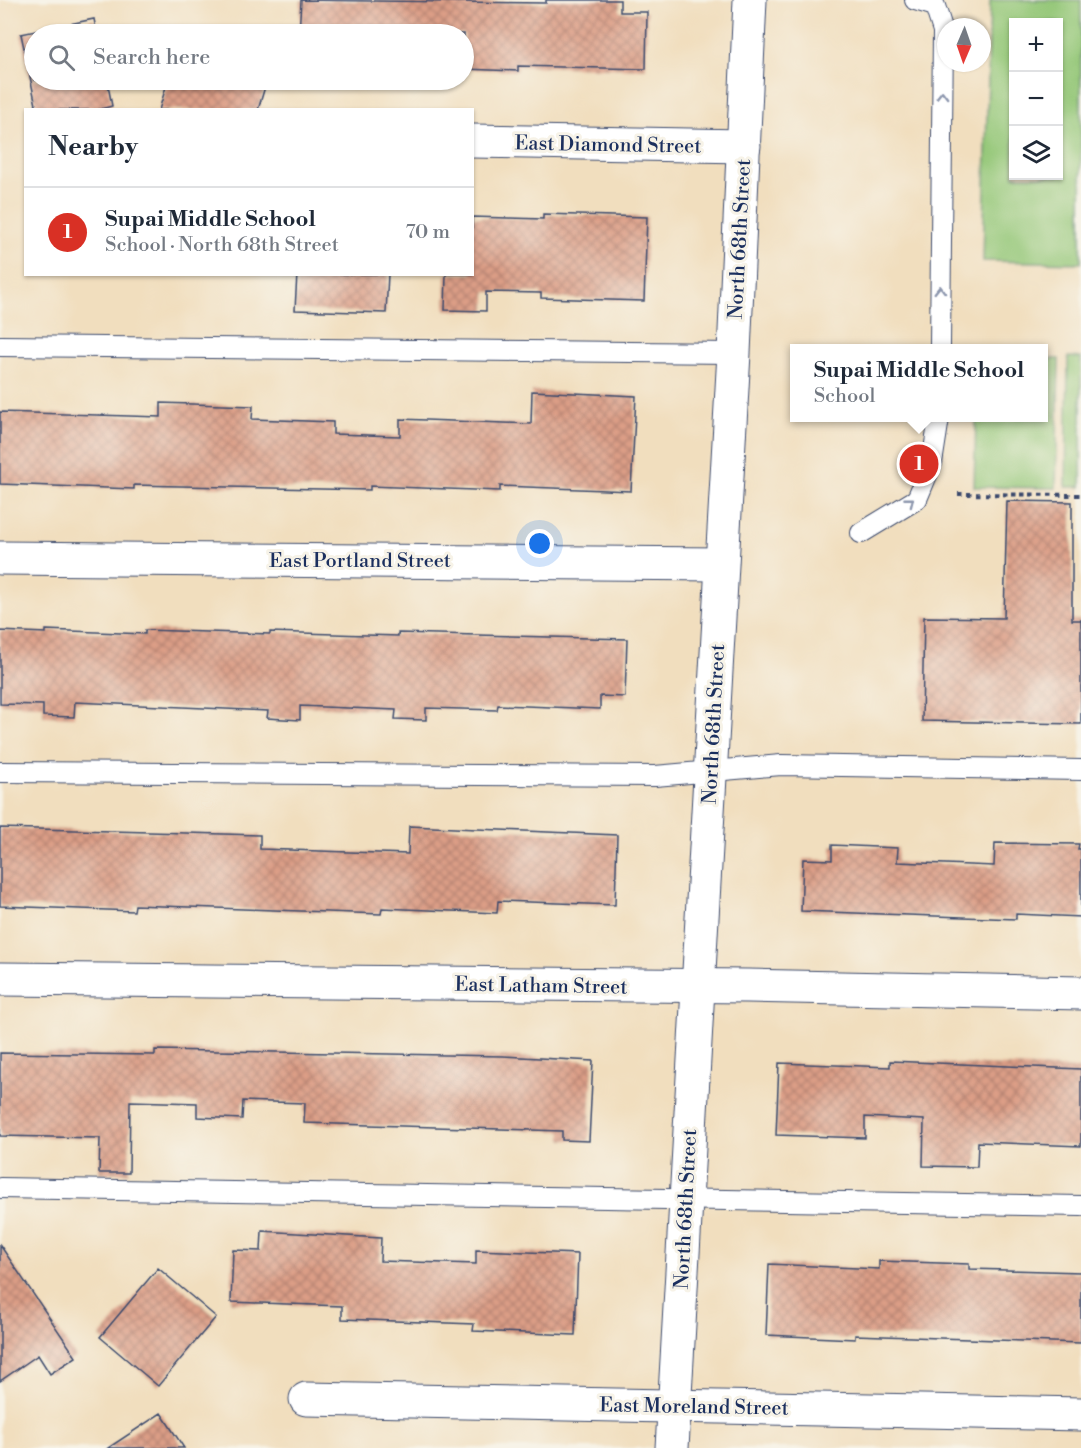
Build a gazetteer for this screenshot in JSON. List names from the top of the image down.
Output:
{
  "streets": {
    "street": [
      "East Diamond Street",
      "North 68th Street",
      "East Portland Street",
      "East Latham Street",
      "East Moreland Street"
    ]
  },
  "crossings": [
    ["East Diamond Street", "North 68th Street"],
    ["North 68th Street", "East Portland Street"],
    ["North 68th Street", "East Latham Street"],
    ["North 68th Street", "East Moreland Street"]
  ],
  "north": "bottom",
  "page": {
    "map_buttons": ["+", "−"],
    "search": "Search here",
    "heading": "Nearby",
    "list": [
      {
        "mark": "1",
        "name": "Supai Middle School",
        "note": "School · North 68th Street",
        "value": "70 m"
      }
    ],
    "popup": ["Supai Middle School", "School"],
    "pins": "1"
  }
}
